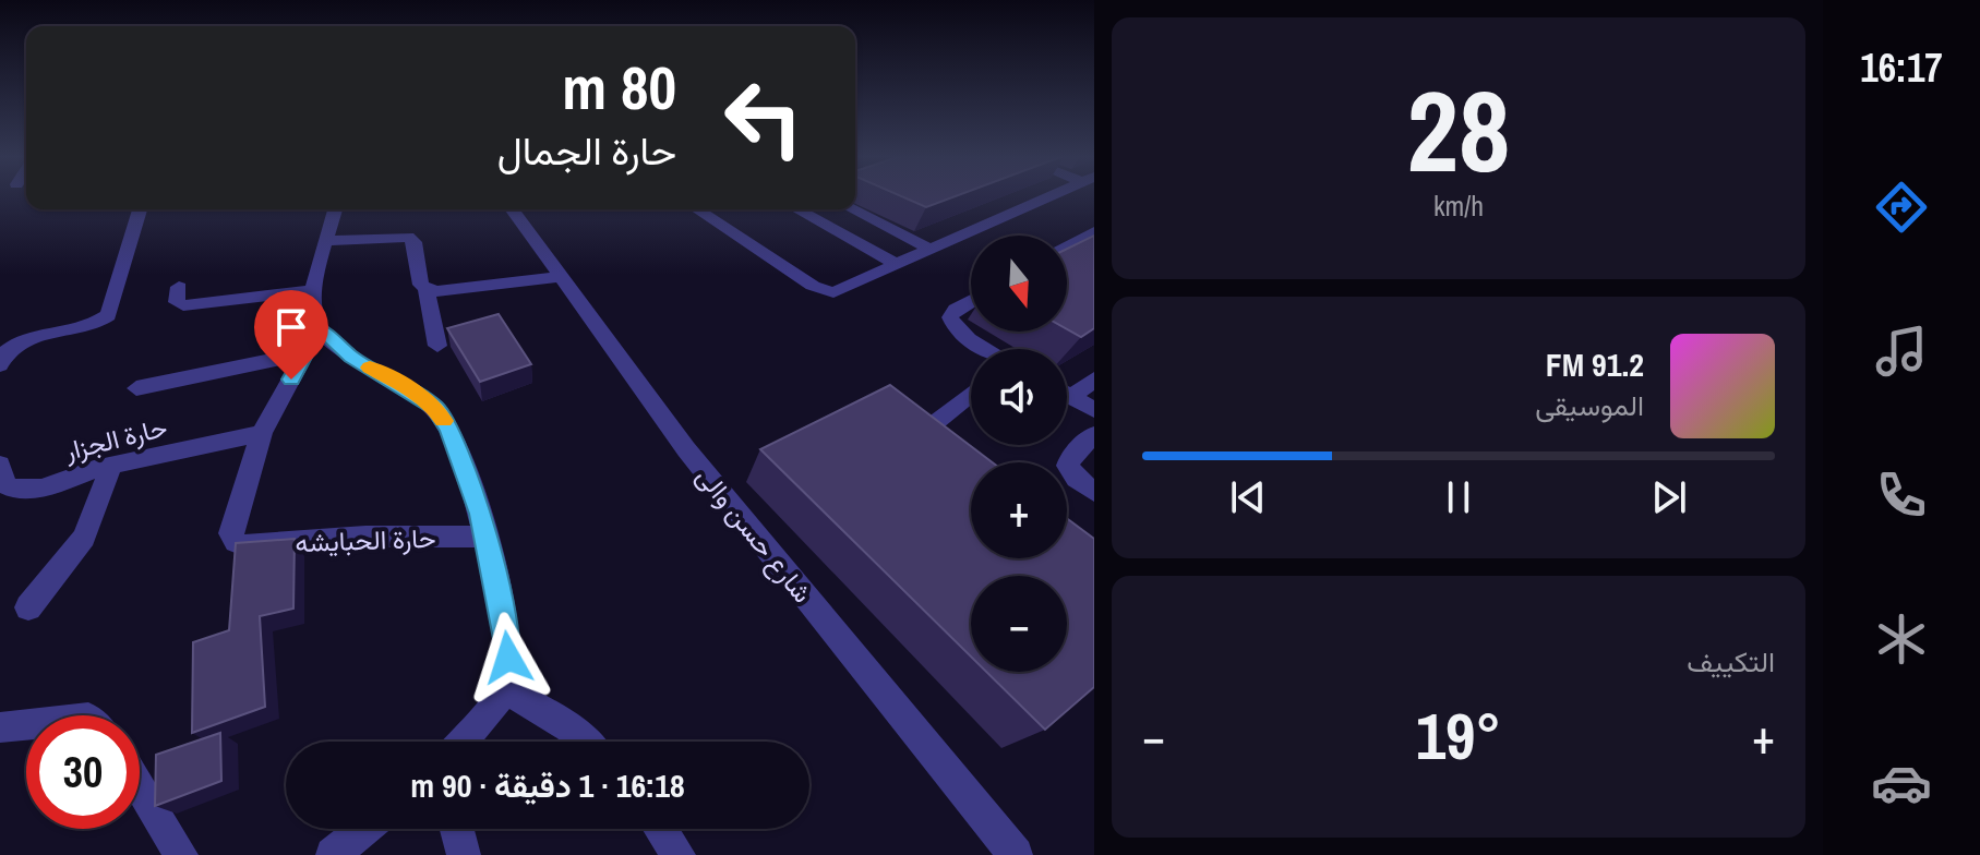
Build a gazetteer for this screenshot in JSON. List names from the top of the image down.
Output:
{
  "streets": {
    "street": ["حارة الجزار", "شارع حسن والى", "حارة الحبايشه"]
  },
  "crossings": [
    ["حارة الجزار", "حارة الحبايشه"]
  ],
  "north": "bottom",
  "page": {
    "tabs": "16:17",
    "tile": [
      ["28", "km/h"],
      "التكييف"
    ],
    "turn": ["80 m", "حارة الجمال"],
    "map_buttons": ["+", "−"],
    "song": ["91.2 FM", "الموسيقى"],
    "heat": ["−", "19°", "+"],
    "limit": "30",
    "trip": "16:18 · 1 دقيقة · 90 m"
  }
}
